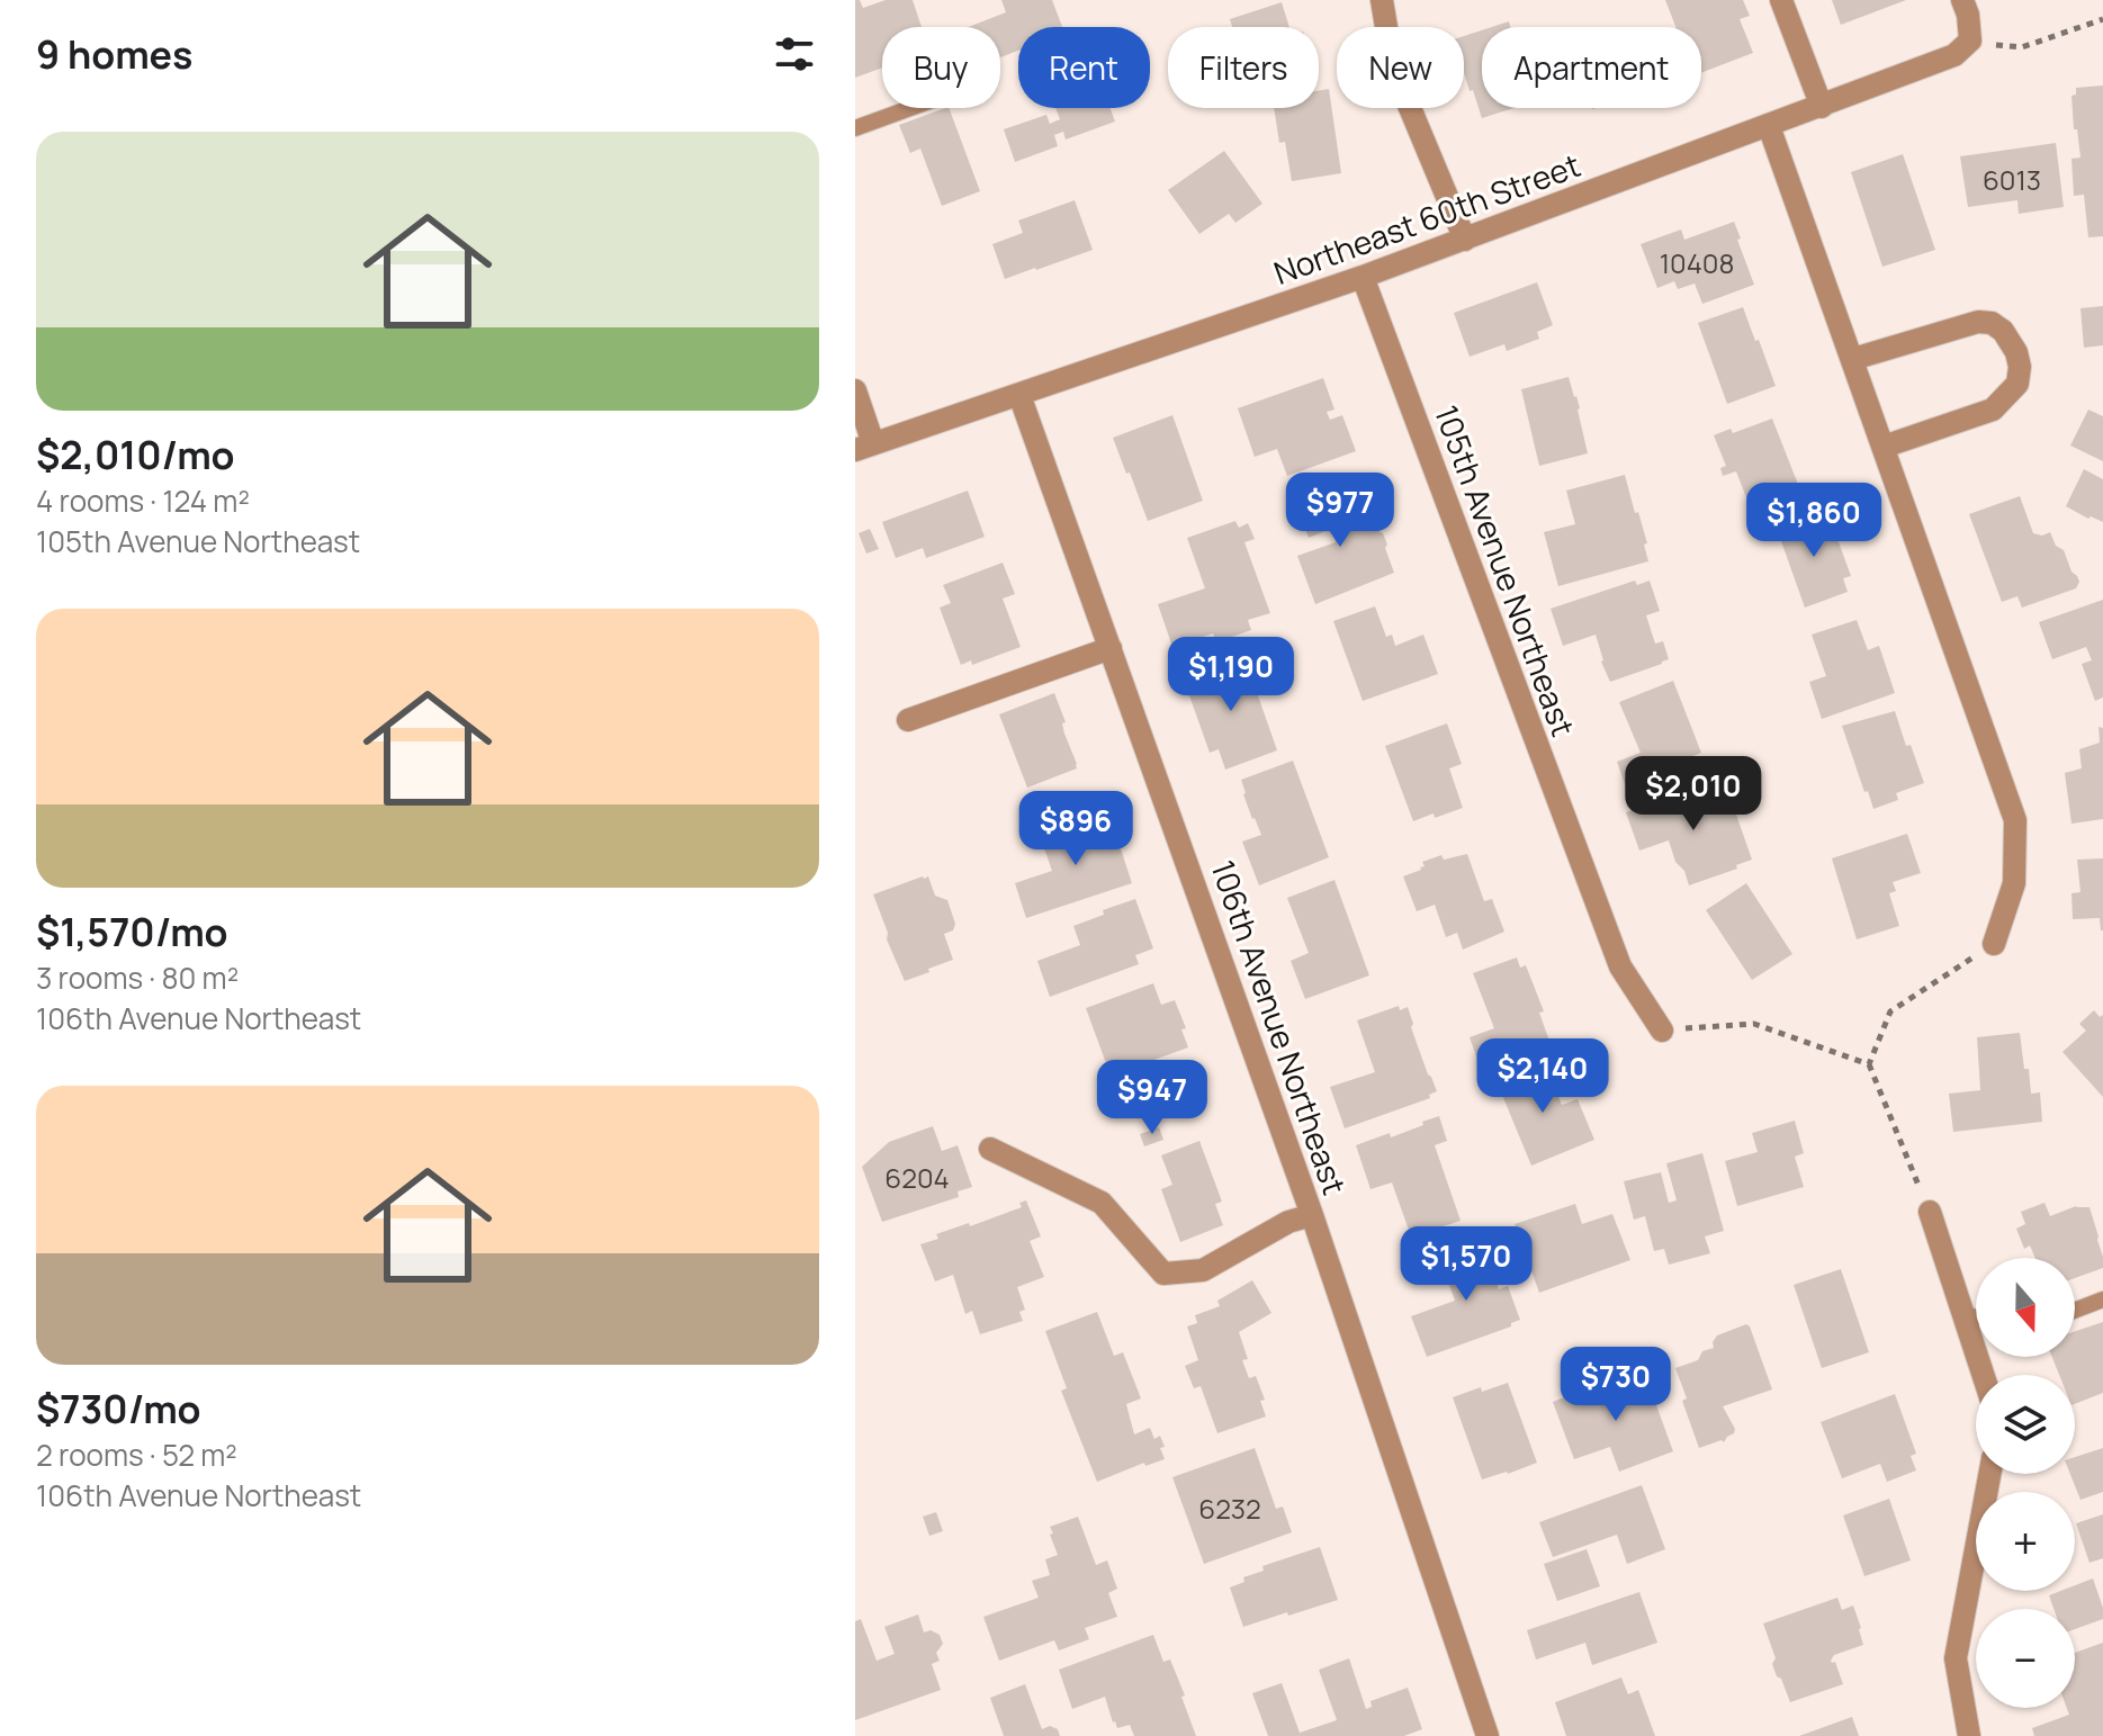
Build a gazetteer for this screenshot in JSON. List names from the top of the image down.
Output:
{
  "streets": {
    "street": ["Northeast 60th Street", "105th Avenue Northeast", "106th Avenue Northeast"]
  },
  "crossings": [
    ["Northeast 60th Street", "105th Avenue Northeast"],
    ["Northeast 60th Street", "106th Avenue Northeast"]
  ],
  "house_numbers": [
    "6013",
    "10408",
    "6204",
    "6232"
  ],
  "north": "bottom",
  "page": {
    "heading": "9 homes",
    "chip": [
      "Buy",
      "Rent",
      "Filters",
      "New",
      "Apartment"
    ],
    "list": [
      {
        "name": "$2,010/mo",
        "note": "4 rooms · 124 m² · 105th Avenue Northeast"
      },
      {
        "name": "$1,570/mo",
        "note": "3 rooms · 80 m² · 106th Avenue Northeast"
      },
      {
        "name": "$730/mo",
        "note": "2 rooms · 52 m² · 106th Avenue Northeast"
      }
    ],
    "price": [
      "$977",
      "$1,860",
      "$1,190",
      "$2,010",
      "$896",
      "$2,140",
      "$947",
      "$1,570",
      "$730"
    ],
    "map_buttons": ["+", "−"]
  }
}
